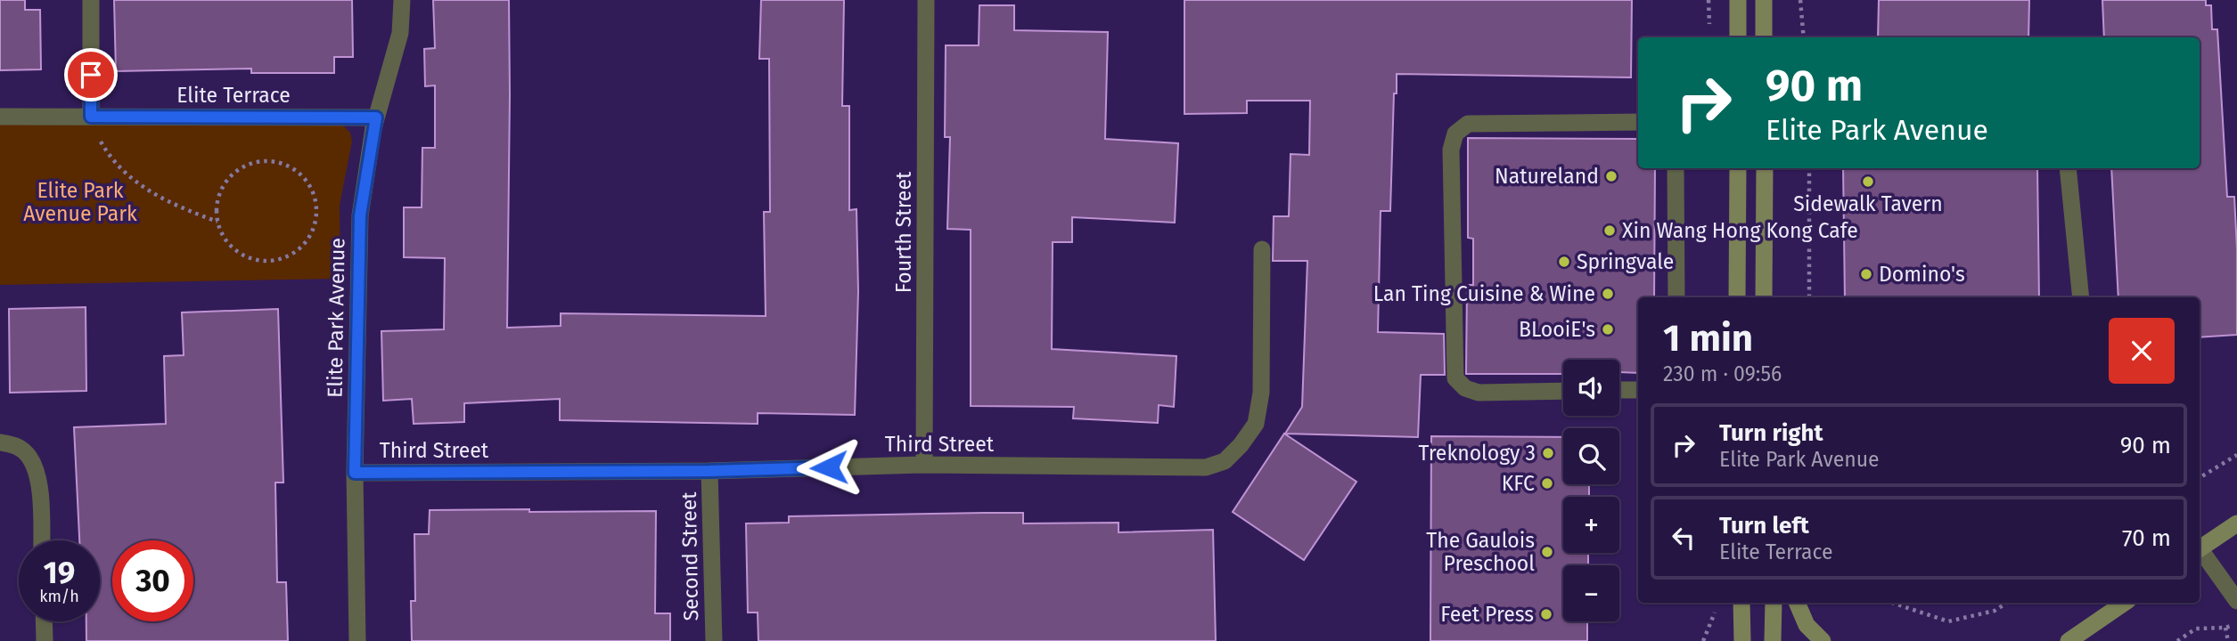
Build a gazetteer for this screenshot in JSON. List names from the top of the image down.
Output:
{
  "streets": {
    "street": [
      "Elite Terrace",
      "Fourth Street",
      "Elite Park Avenue",
      "Third Street",
      "Second Street"
    ]
  },
  "crossings": [
    ["Elite Terrace", "Elite Park Avenue"],
    ["Fourth Street", "Third Street"],
    ["Elite Park Avenue", "Third Street"],
    ["Third Street", "Second Street"]
  ],
  "parks": ["Elite Park Avenue Park"],
  "places": [
    "Natureland",
    "Sidewalk Tavern",
    "Xin Wang Hong Kong Cafe",
    "Springvale",
    "Domino's",
    "Lan Ting Cuisine & Wine",
    "BLooiE's",
    "Treknology 3",
    "KFC",
    "The Gaulois Preschool",
    "Feet Press"
  ],
  "page": {
    "turn": ["90 m", "Elite Park Avenue"],
    "heading": ["1 min", "230 m · 09:56"],
    "map_buttons": ["+", "−"],
    "list": [
      {
        "name": "Turn right",
        "note": "Elite Park Avenue",
        "value": "90 m"
      },
      {
        "name": "Turn left",
        "note": "Elite Terrace",
        "value": "70 m"
      }
    ],
    "speed": "19 km/h",
    "limit": "30"
  }
}
